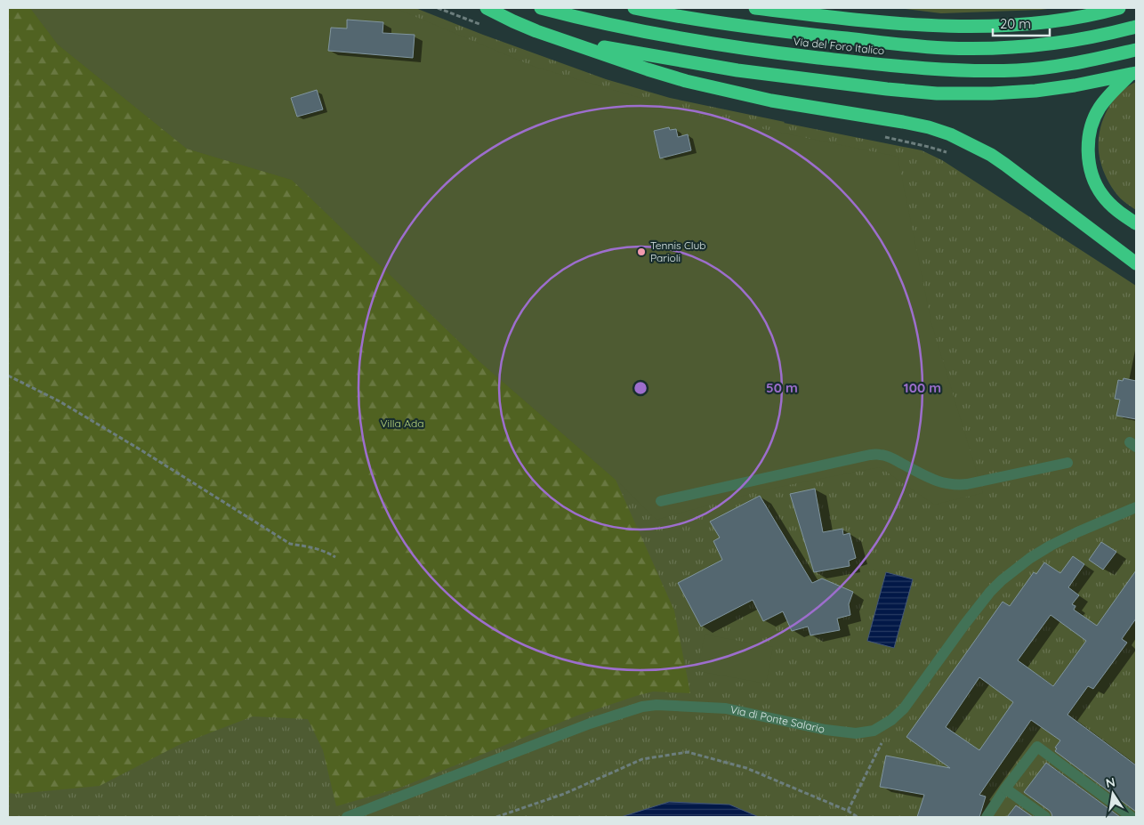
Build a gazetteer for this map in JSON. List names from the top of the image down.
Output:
{
  "streets": {
    "highway": ["Via del Foro Italico"],
    "street": ["Via di Ponte Salario"]
  },
  "parks": ["Villa Ada"],
  "places": ["Tennis Club Parioli"],
  "scale_bar": "20 m",
  "north": "top",
  "rings": ["50 m", "100 m"]
}
